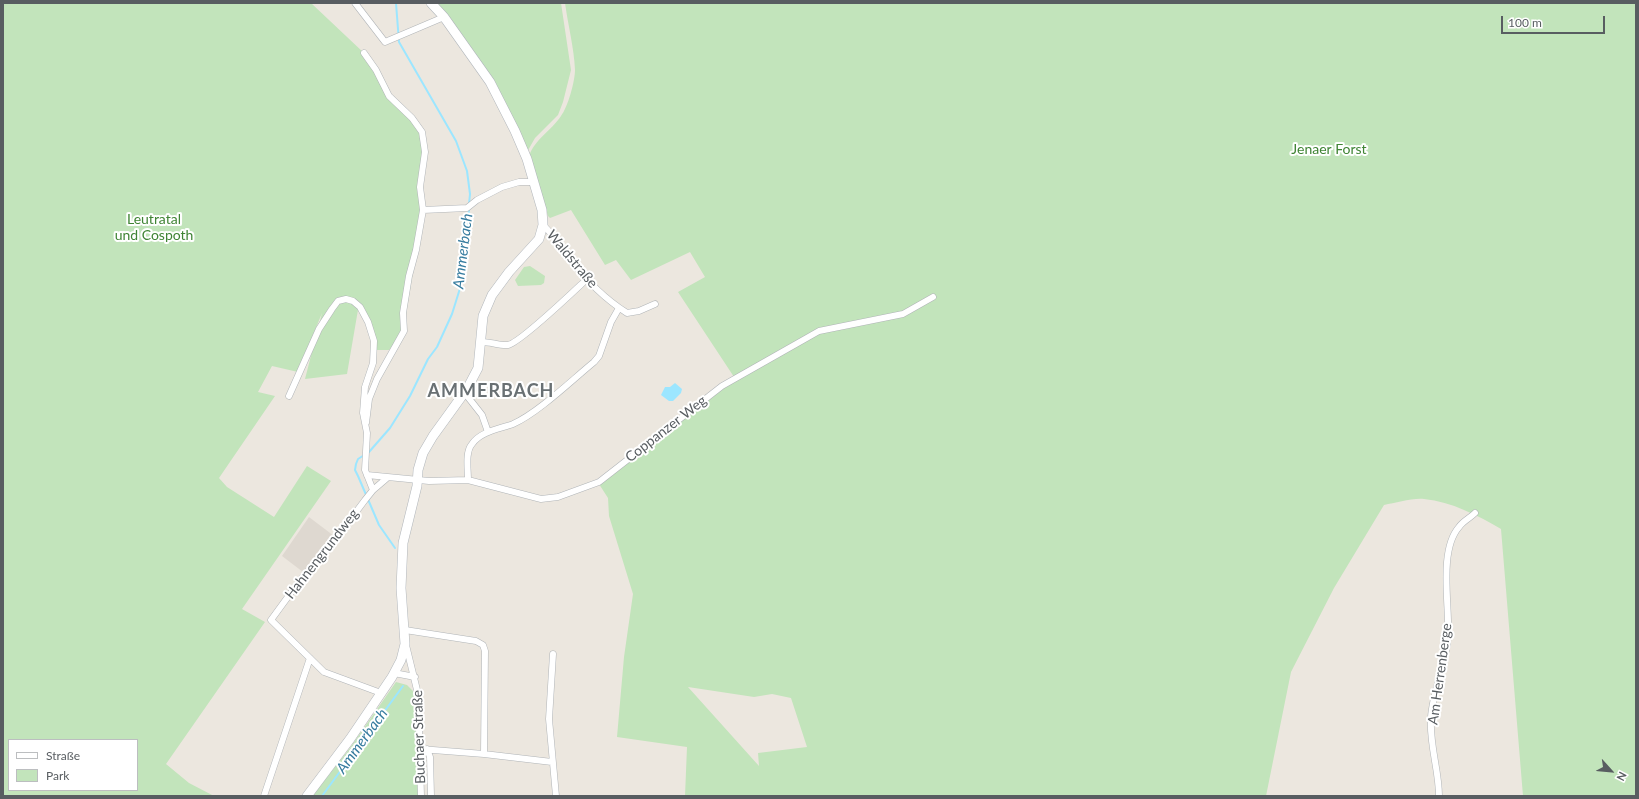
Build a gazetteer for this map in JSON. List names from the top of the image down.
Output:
{
  "streets": {
    "street": [
      "Waldstraße",
      "Coppanzer Weg",
      "Hahnengrundweg",
      "Am Herrenberge",
      "Buchaer Straße"
    ]
  },
  "crossings": [
    ["Coppanzer Weg", "Hahnengrundweg"]
  ],
  "districts": ["AMMERBACH"],
  "water": ["Ammerbach"],
  "parks": ["Jenaer Forst", "Leutratal und Cospoth"],
  "legend": ["Straße", "Park"],
  "scale_bar": "100 m",
  "north": "bottom right"
}
